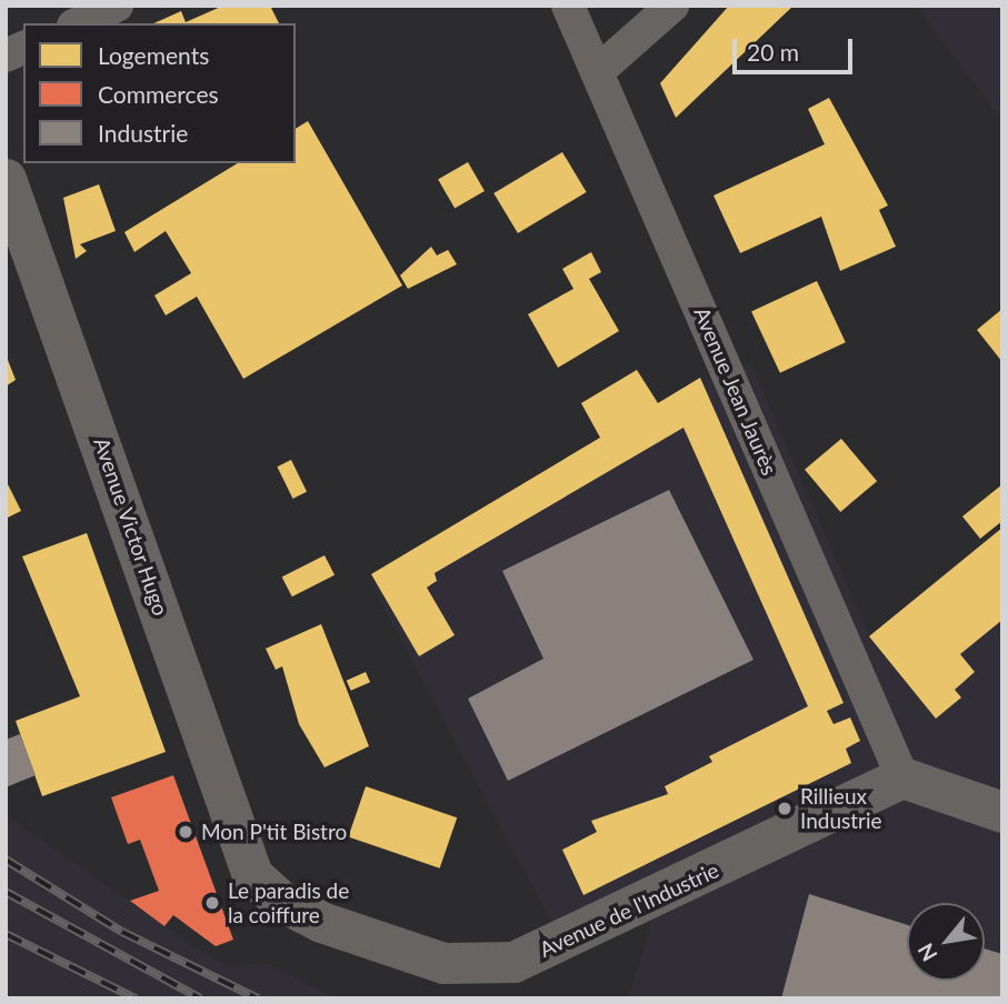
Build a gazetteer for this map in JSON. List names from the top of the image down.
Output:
{
  "streets": {
    "street": ["Avenue Jean Jaurès", "Avenue Victor Hugo", "Avenue de l'Industrie"]
  },
  "crossings": [
    ["Avenue Jean Jaurès", "Avenue de l'Industrie"],
    ["Avenue Victor Hugo", "Avenue de l'Industrie"]
  ],
  "places": ["Rillieux Industrie", "Mon P'tit Bistro", "Le paradis de la coiffure"],
  "legend": ["Logements", "Commerces", "Industrie"],
  "scale_bar": "20 m",
  "north": "bottom left"
}
